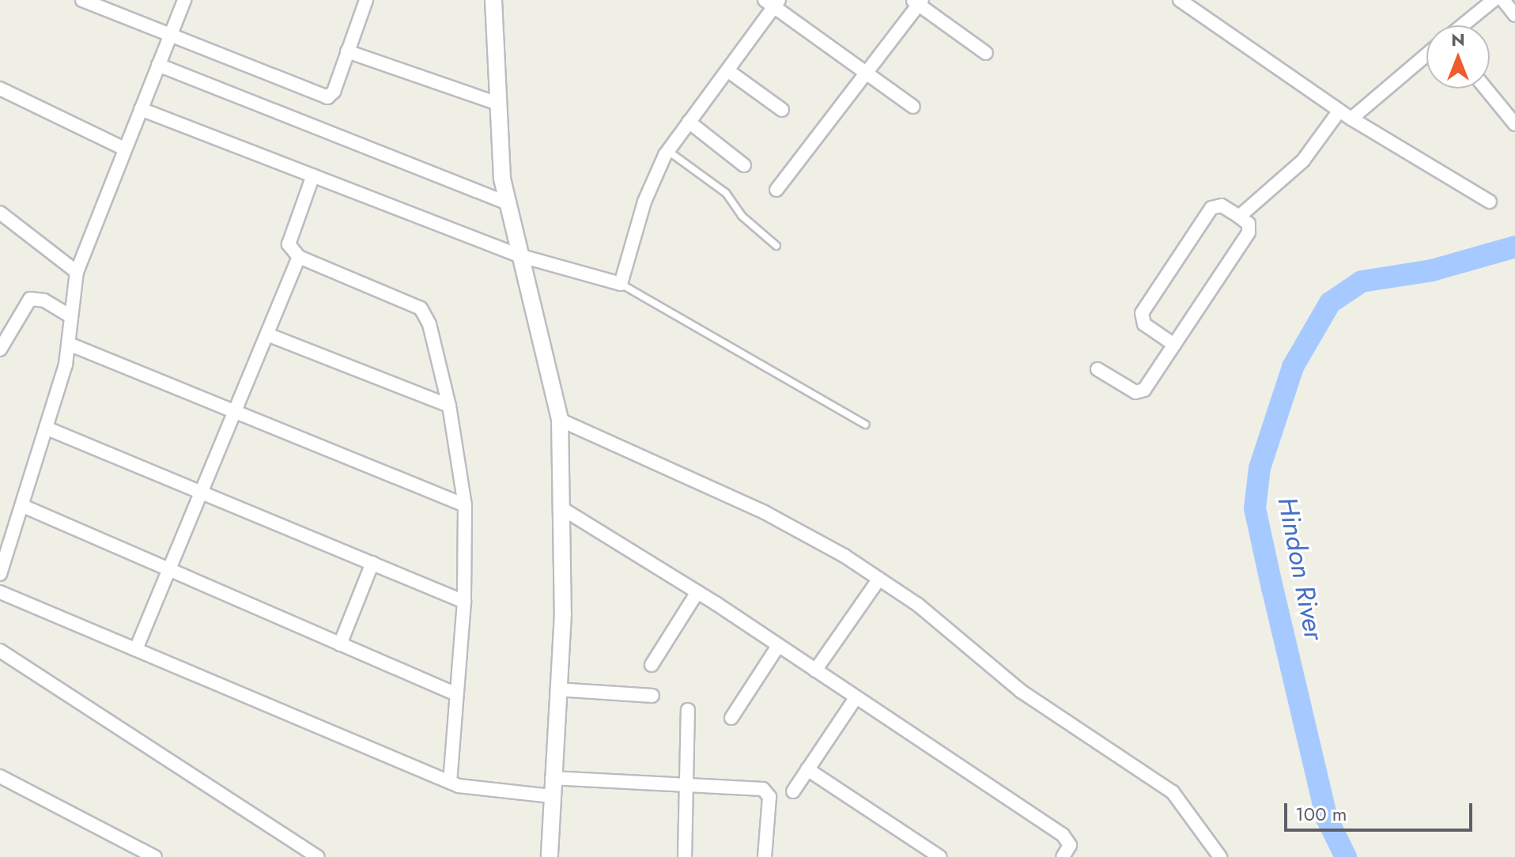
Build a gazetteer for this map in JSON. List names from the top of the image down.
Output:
{
  "water": ["Hindon River"],
  "scale_bar": "100 m",
  "north": "top"
}
